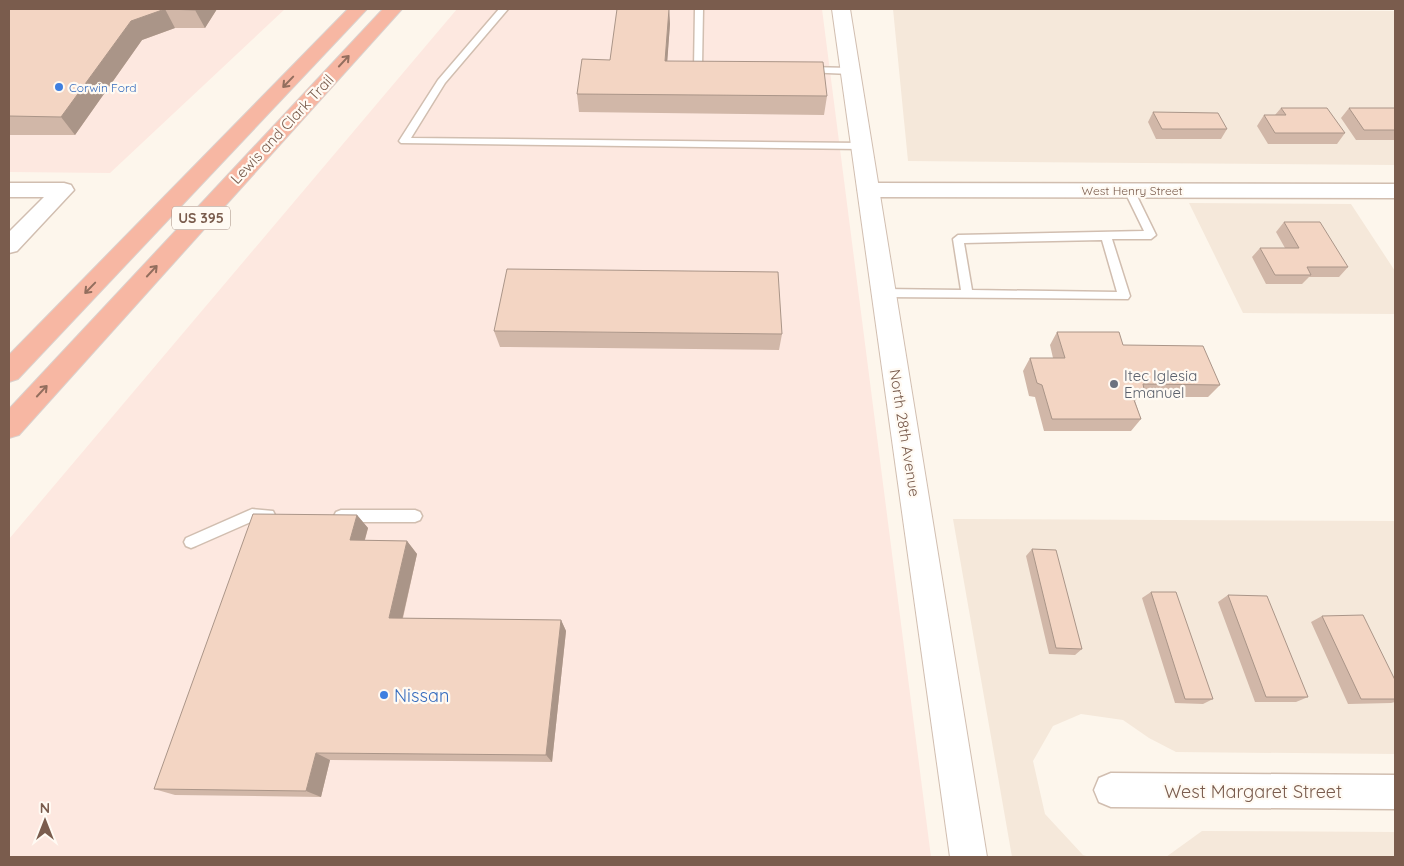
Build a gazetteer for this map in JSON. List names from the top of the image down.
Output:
{
  "streets": {
    "highway": ["Lewis and Clark Trail", "US 395"],
    "street": ["West Henry Street", "North 28th Avenue", "West Margaret Street"]
  },
  "crossings": [
    ["West Henry Street", "North 28th Avenue"]
  ],
  "places": ["Corwin Ford", "Itec Iglesia Emanuel", "Nissan"],
  "north": "top"
}
